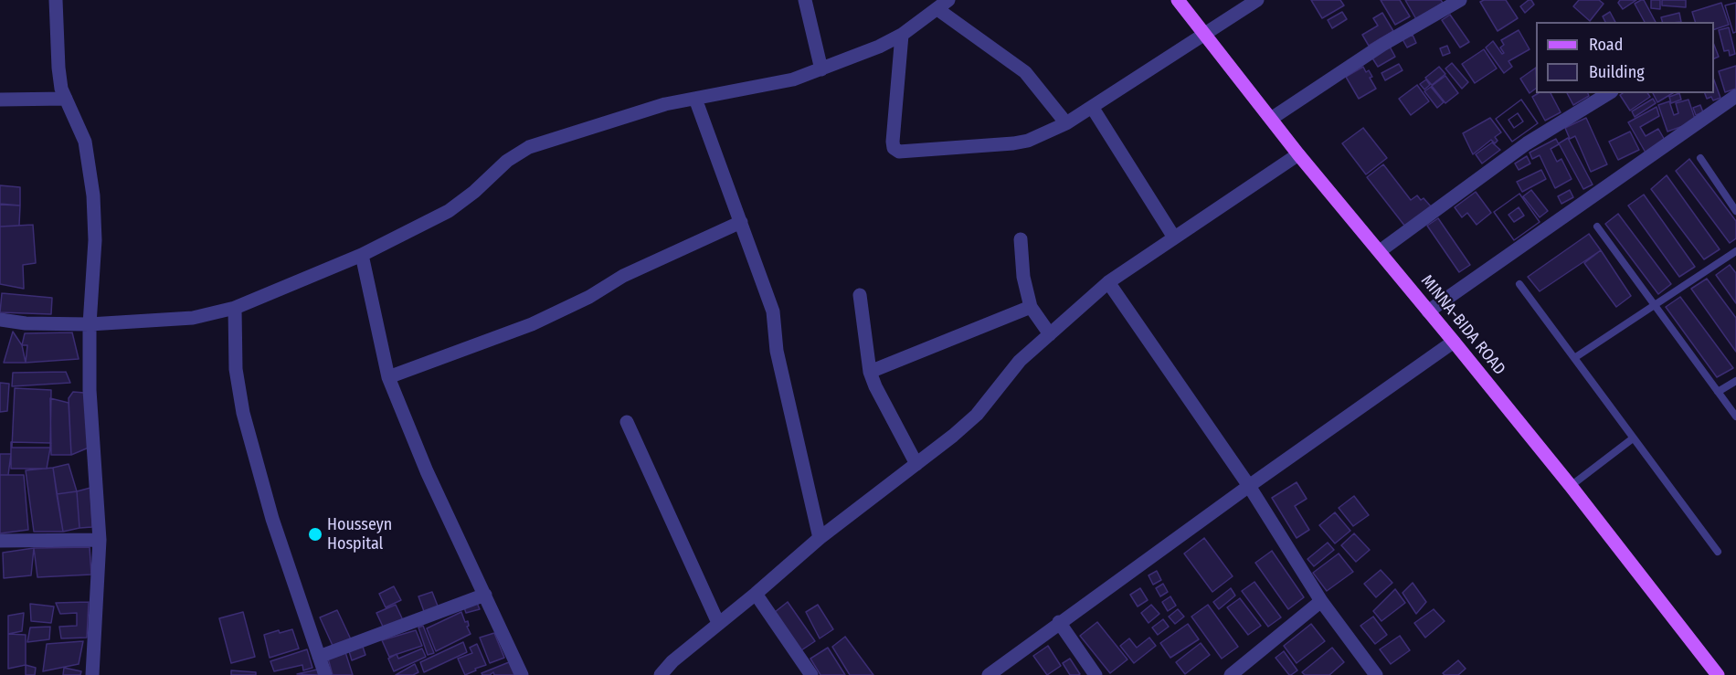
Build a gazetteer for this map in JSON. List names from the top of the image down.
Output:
{
  "streets": {
    "main road": ["MINNA-BIDA ROAD"]
  },
  "places": ["Housseyn Hospital"],
  "legend": ["Road", "Building"]
}
